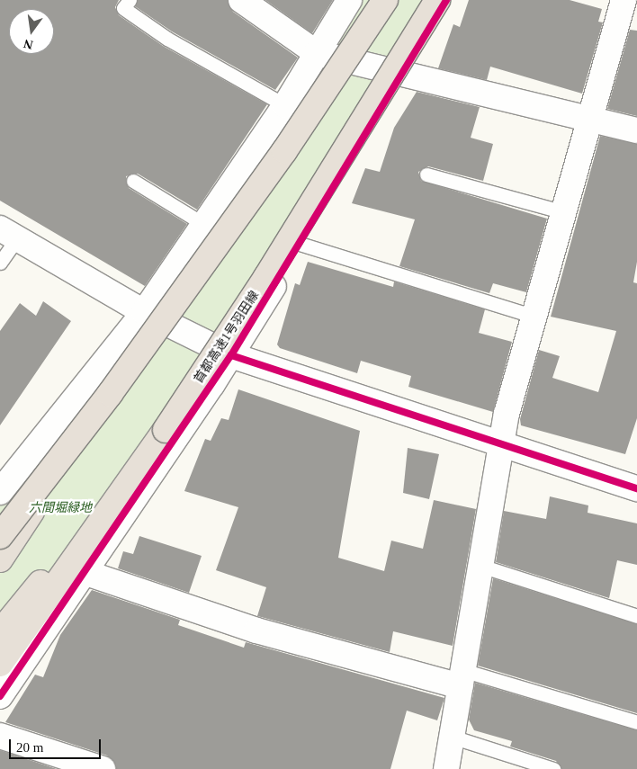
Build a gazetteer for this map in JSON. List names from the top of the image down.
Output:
{
  "streets": {
    "highway": ["首都高速1号羽田線"]
  },
  "parks": ["六間堀緑地"],
  "scale_bar": "20 m",
  "north": "bottom"
}
